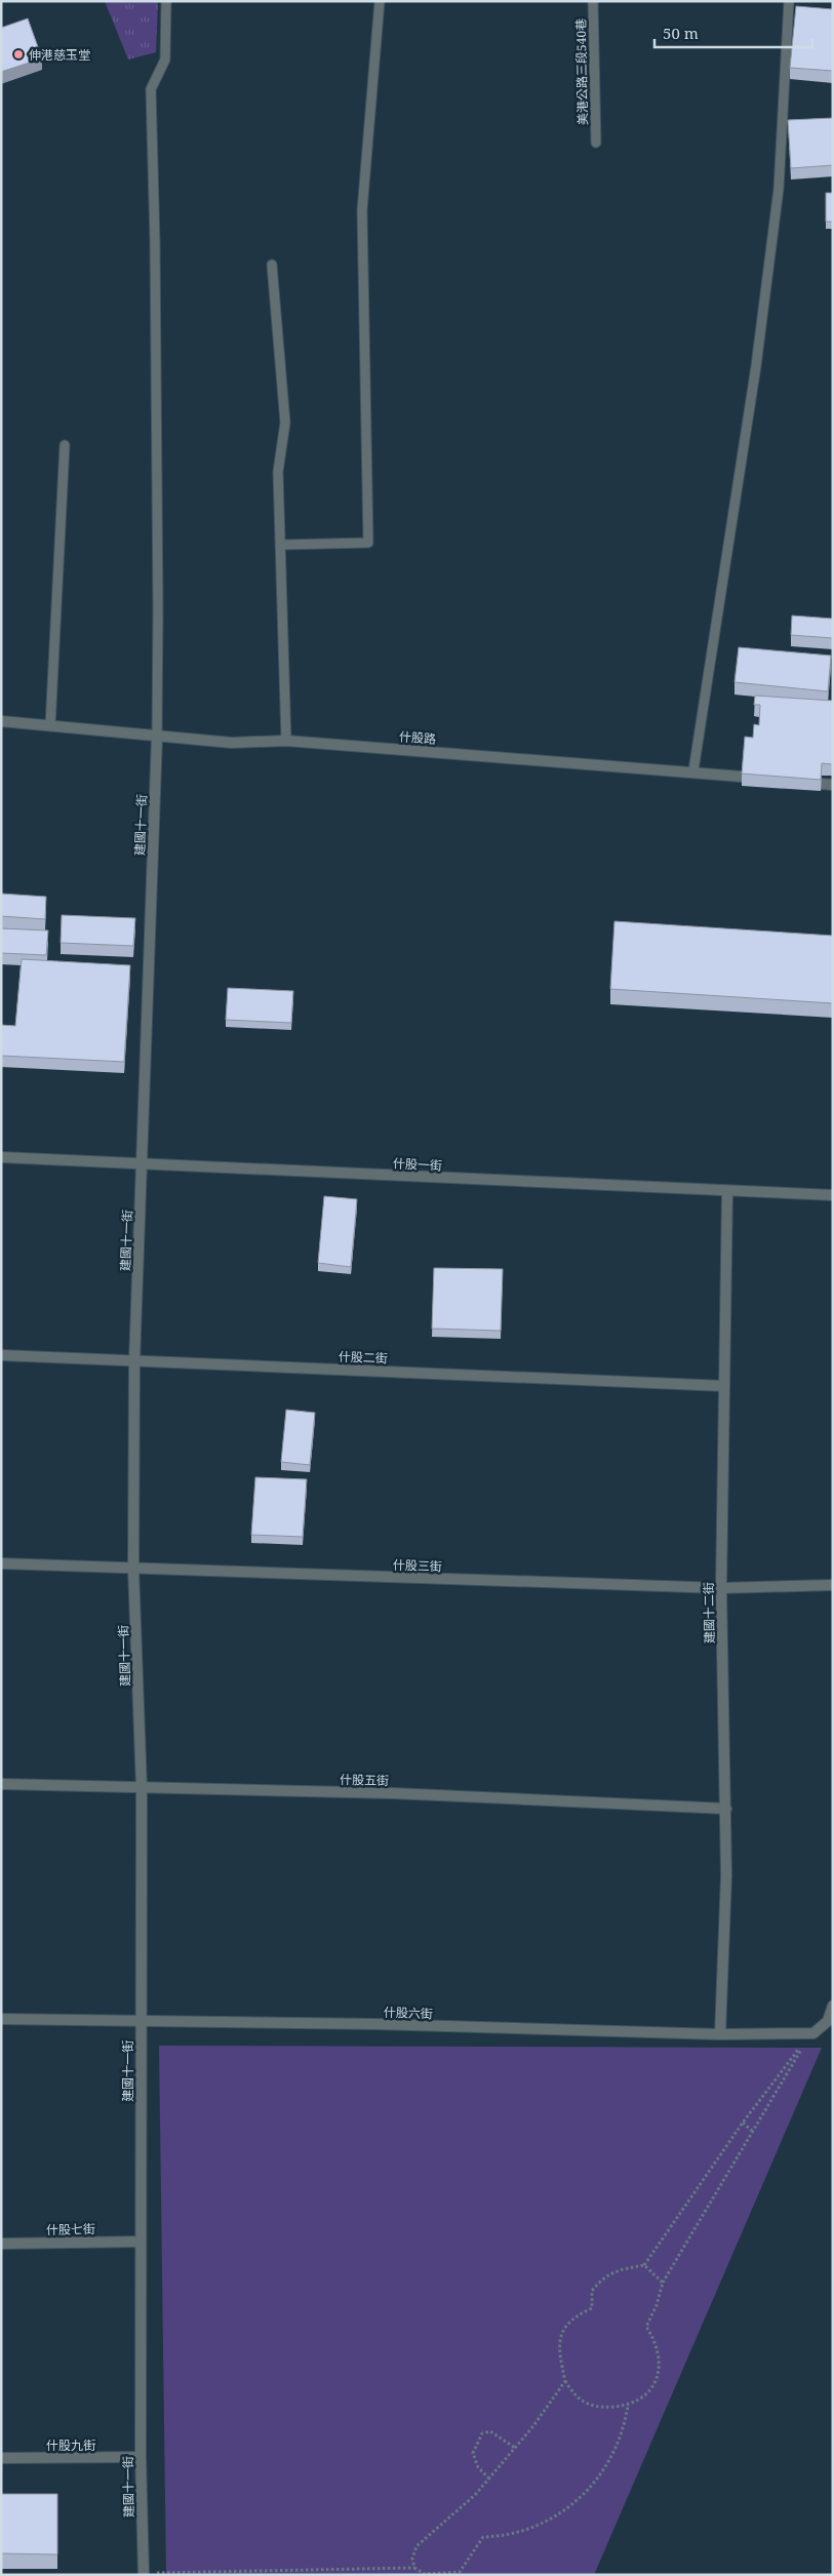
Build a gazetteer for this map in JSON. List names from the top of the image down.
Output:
{
  "streets": {
    "street": [
      "什股路",
      "建國十一街",
      "什股一街",
      "什股二街",
      "什股三街",
      "建國十二街",
      "什股五街",
      "什股六街",
      "什股七街",
      "什股九街"
    ],
    "lane": ["美港公路三段540巷"]
  },
  "crossings": [
    ["什股路", "建國十一街"],
    ["建國十一街", "什股一街"],
    ["建國十一街", "什股二街"],
    ["建國十一街", "什股三街"],
    ["建國十一街", "什股五街"],
    ["建國十一街", "什股六街"],
    ["建國十一街", "什股七街"],
    ["建國十一街", "什股九街"],
    ["什股一街", "建國十二街"],
    ["什股二街", "建國十二街"],
    ["什股三街", "建國十二街"],
    ["建國十二街", "什股五街"],
    ["建國十二街", "什股六街"]
  ],
  "places": ["伸港慈玉堂"],
  "scale_bar": "50 m"
}
